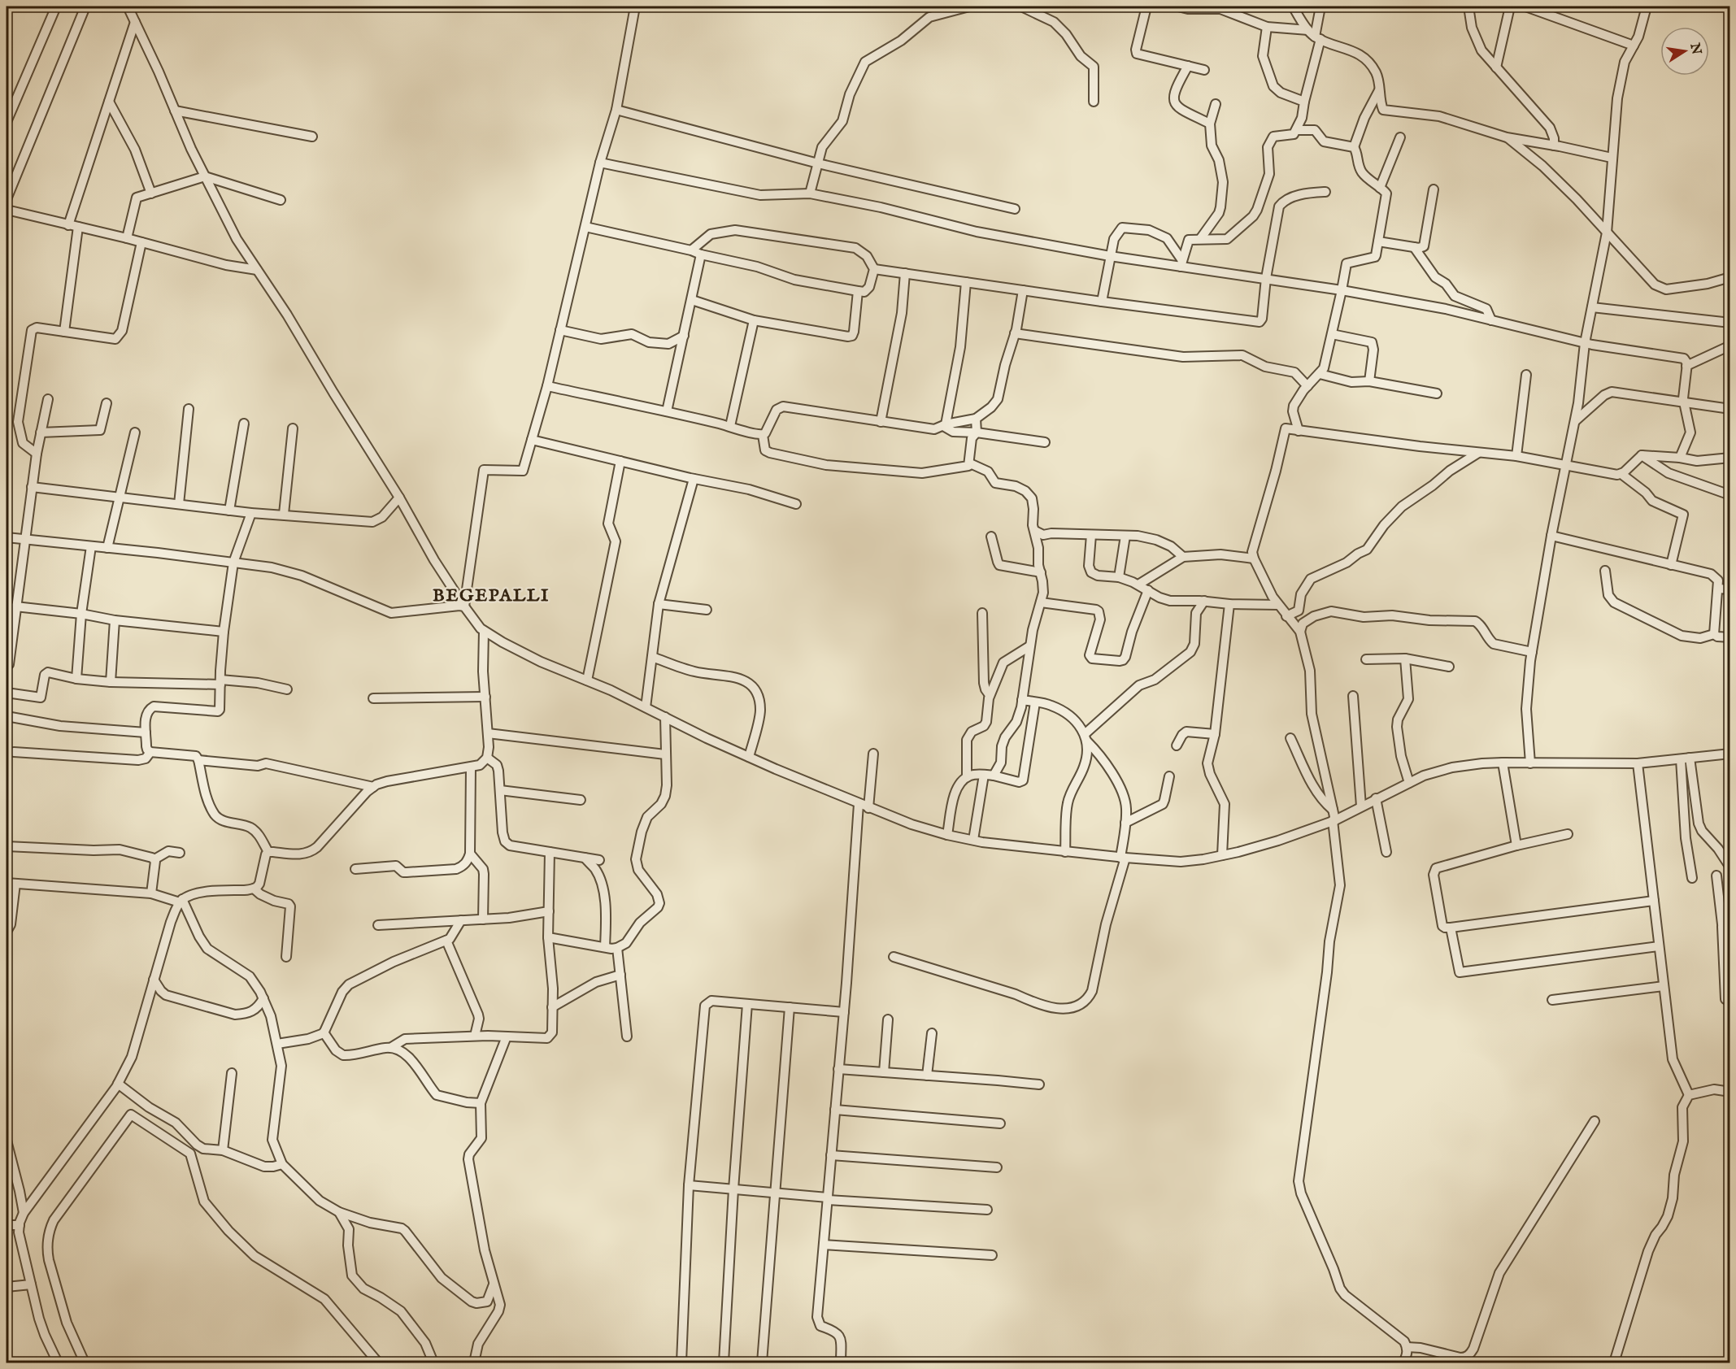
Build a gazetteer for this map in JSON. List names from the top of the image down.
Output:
{
  "districts": ["BEGEPALLI"],
  "north": "right"
}
